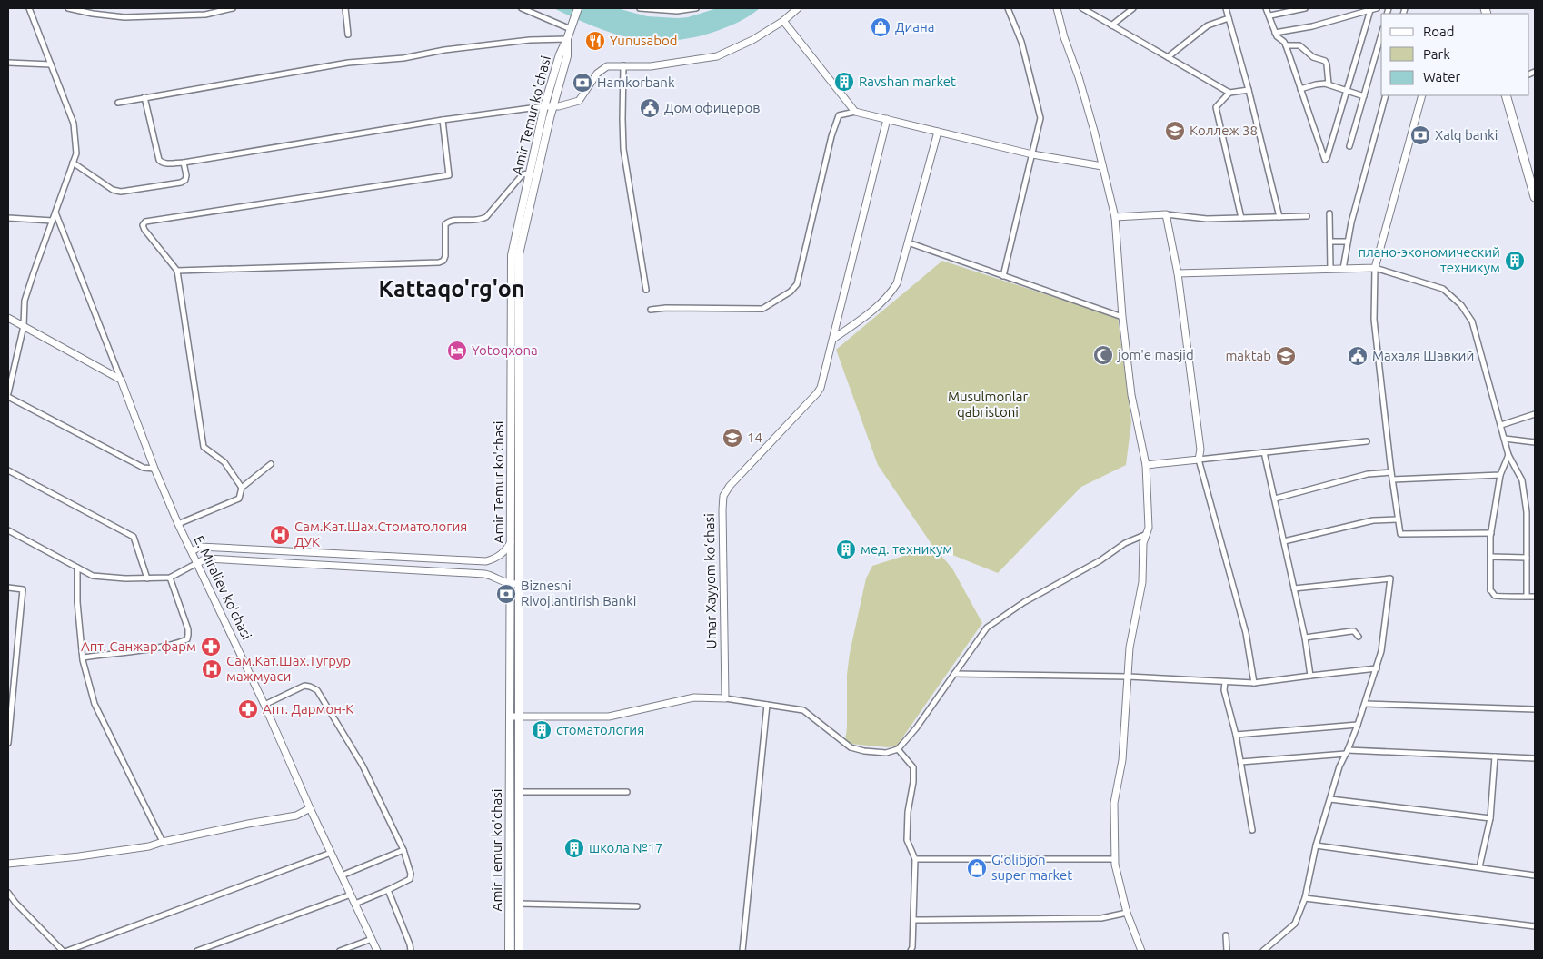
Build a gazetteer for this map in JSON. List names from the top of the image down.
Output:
{
  "streets": {
    "main road": ["Amir Temur ko'chasi"],
    "street": ["Umar Xayyom ko‘chasi", "E. Miraliev ko'chasi"]
  },
  "districts": ["Kattaqo'rg'on"],
  "parks": ["Musulmonlar qabristoni"],
  "places": {
    "shop": ["Диана", "G'olibjon super market"],
    "restaurant": ["Yunusabod"],
    "building": [
      "Ravshan market",
      "плано-экономический техникум",
      "мед. техникум",
      "стоматология",
      "школа №17"
    ],
    "bank": ["Hamkorbank", "Xalq banki", "Biznesni Rivojlantirish Banki"],
    "public building": ["Дом офицеров", "Махаля Шавкий"],
    "school or university": ["Коллеж 38", "maktab", "14"],
    "hotel": ["Yotoqxona"],
    "mosque": ["jom'e masjid"],
    "hospital": ["Сам.Кат.Шах.Стоматология ДУК", "Сам.Кат.Шах.Тугрур мажмуаси"],
    "pharmacy": ["Апт. Санжар фарм", "Апт. Дармон-К"]
  },
  "legend": ["Road", "Park", "Water"]
}
